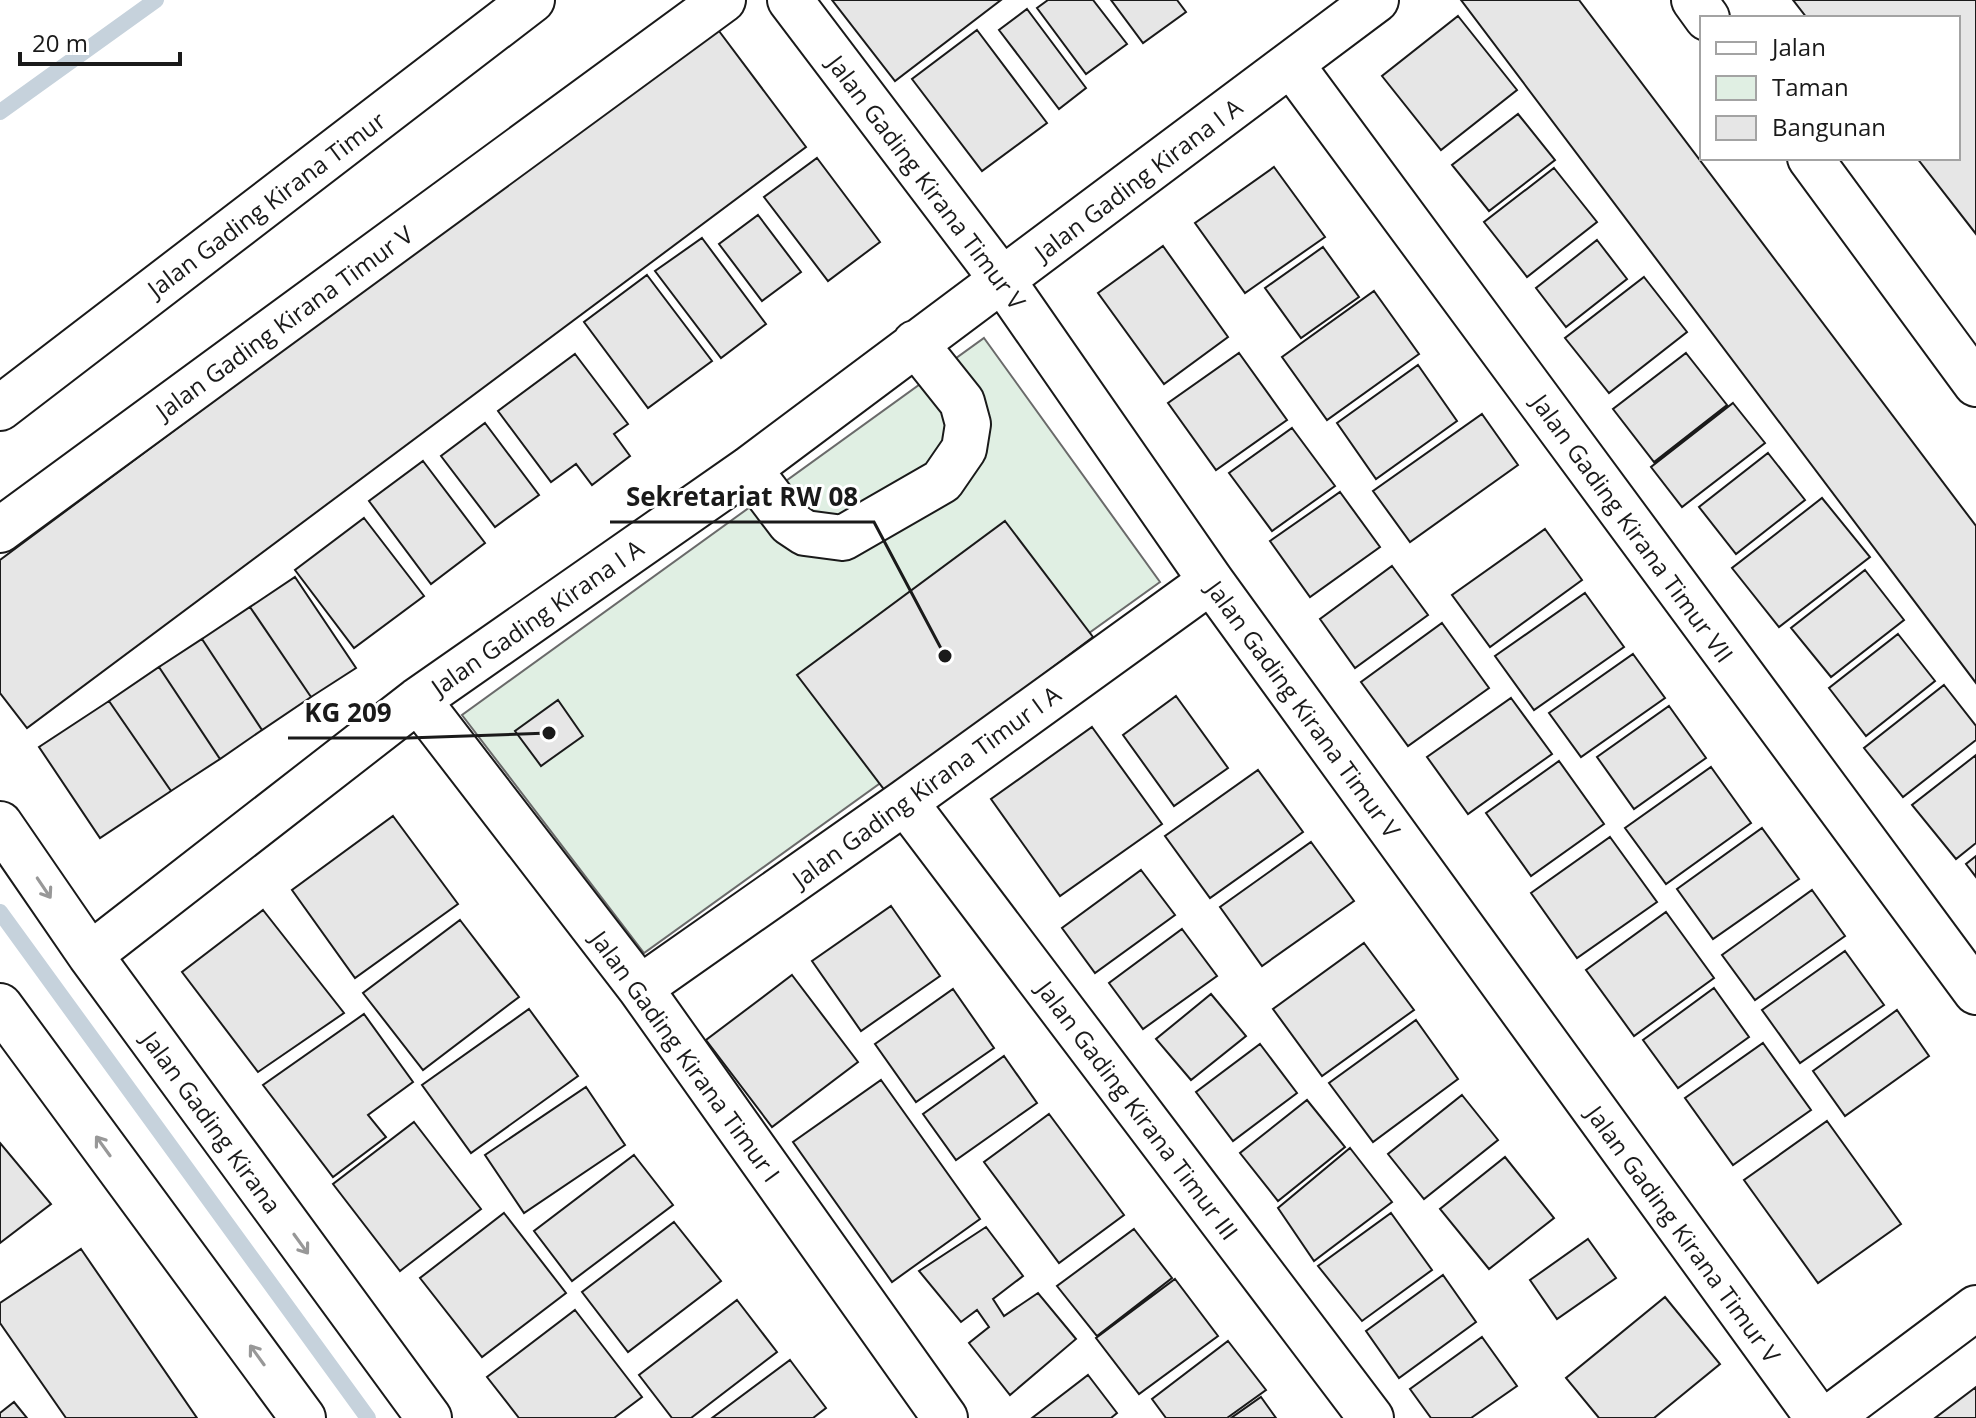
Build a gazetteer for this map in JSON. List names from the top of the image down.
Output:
{
  "streets": {
    "street": [
      "Jalan Gading Kirana I A",
      "Jalan Gading Kirana Timur V",
      "Jalan Gading Kirana Timur",
      "Jalan Gading Kirana Timur VII",
      "Jalan Gading Kirana Timur I A",
      "Jalan Gading Kirana Timur I",
      "Jalan Gading Kirana Timur III",
      "Jalan Gading Kirana"
    ]
  },
  "crossings": [
    ["Jalan Gading Kirana I A", "Jalan Gading Kirana Timur V"],
    ["Jalan Gading Kirana I A", "Jalan Gading Kirana Timur VII"],
    ["Jalan Gading Kirana I A", "Jalan Gading Kirana Timur I"],
    ["Jalan Gading Kirana I A", "Jalan Gading Kirana"],
    ["Jalan Gading Kirana Timur V", "Jalan Gading Kirana Timur I A"],
    ["Jalan Gading Kirana Timur I A", "Jalan Gading Kirana Timur I"],
    ["Jalan Gading Kirana Timur I A", "Jalan Gading Kirana Timur III"]
  ],
  "places": ["Sekretariat RW 08", "KG 209"],
  "legend": ["Jalan", "Taman", "Bangunan"],
  "scale_bar": "20 m"
}
